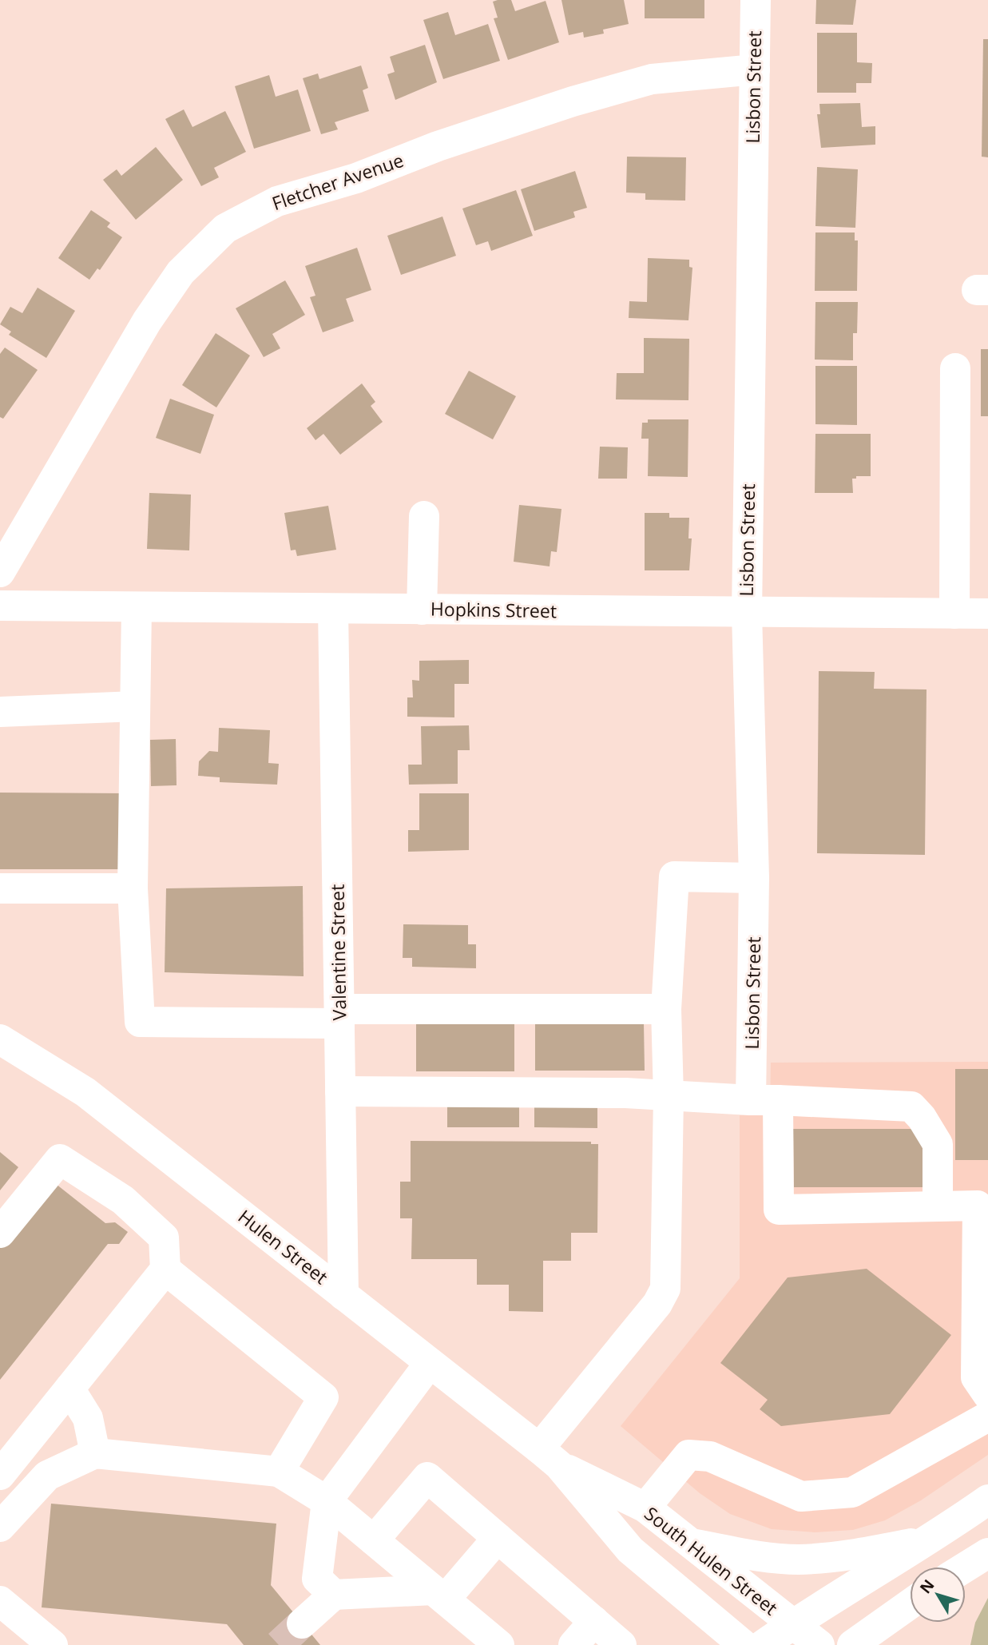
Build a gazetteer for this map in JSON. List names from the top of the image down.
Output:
{
  "streets": {
    "street": [
      "Lisbon Street",
      "Fletcher Avenue",
      "Hopkins Street",
      "Valentine Street",
      "Hulen Street",
      "South Hulen Street"
    ]
  },
  "crossings": [
    ["Lisbon Street", "Fletcher Avenue"],
    ["Lisbon Street", "Hopkins Street"],
    ["Hopkins Street", "Valentine Street"],
    ["Valentine Street", "Hulen Street"],
    ["Hulen Street", "South Hulen Street"]
  ],
  "north": "top left"
}
